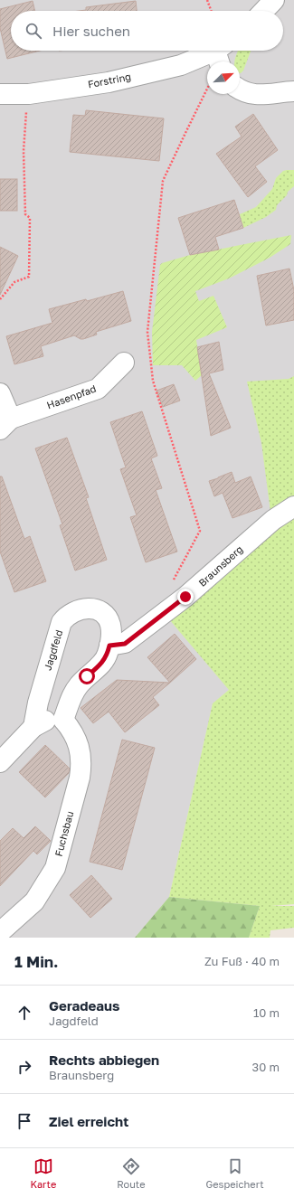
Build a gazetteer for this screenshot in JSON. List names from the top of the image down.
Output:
{
  "streets": {
    "street": [
      "Forstring",
      "Hasenpfad",
      "Braunsberg",
      "Jagdfeld",
      "Fuchsbau"
    ]
  },
  "crossings": [
    ["Braunsberg", "Jagdfeld"],
    ["Jagdfeld", "Fuchsbau"]
  ],
  "north": "top right",
  "page": {
    "search": "Hier suchen",
    "heading": ["1 Min.", "Zu Fuß · 40 m"],
    "list": [
      ["Geradeaus", "Jagdfeld", "10 m"],
      ["Rechts abbiegen", "Braunsberg", "30 m"],
      "Ziel erreicht"
    ],
    "nav": ["Karte", "Route", "Gespeichert"]
  }
}
